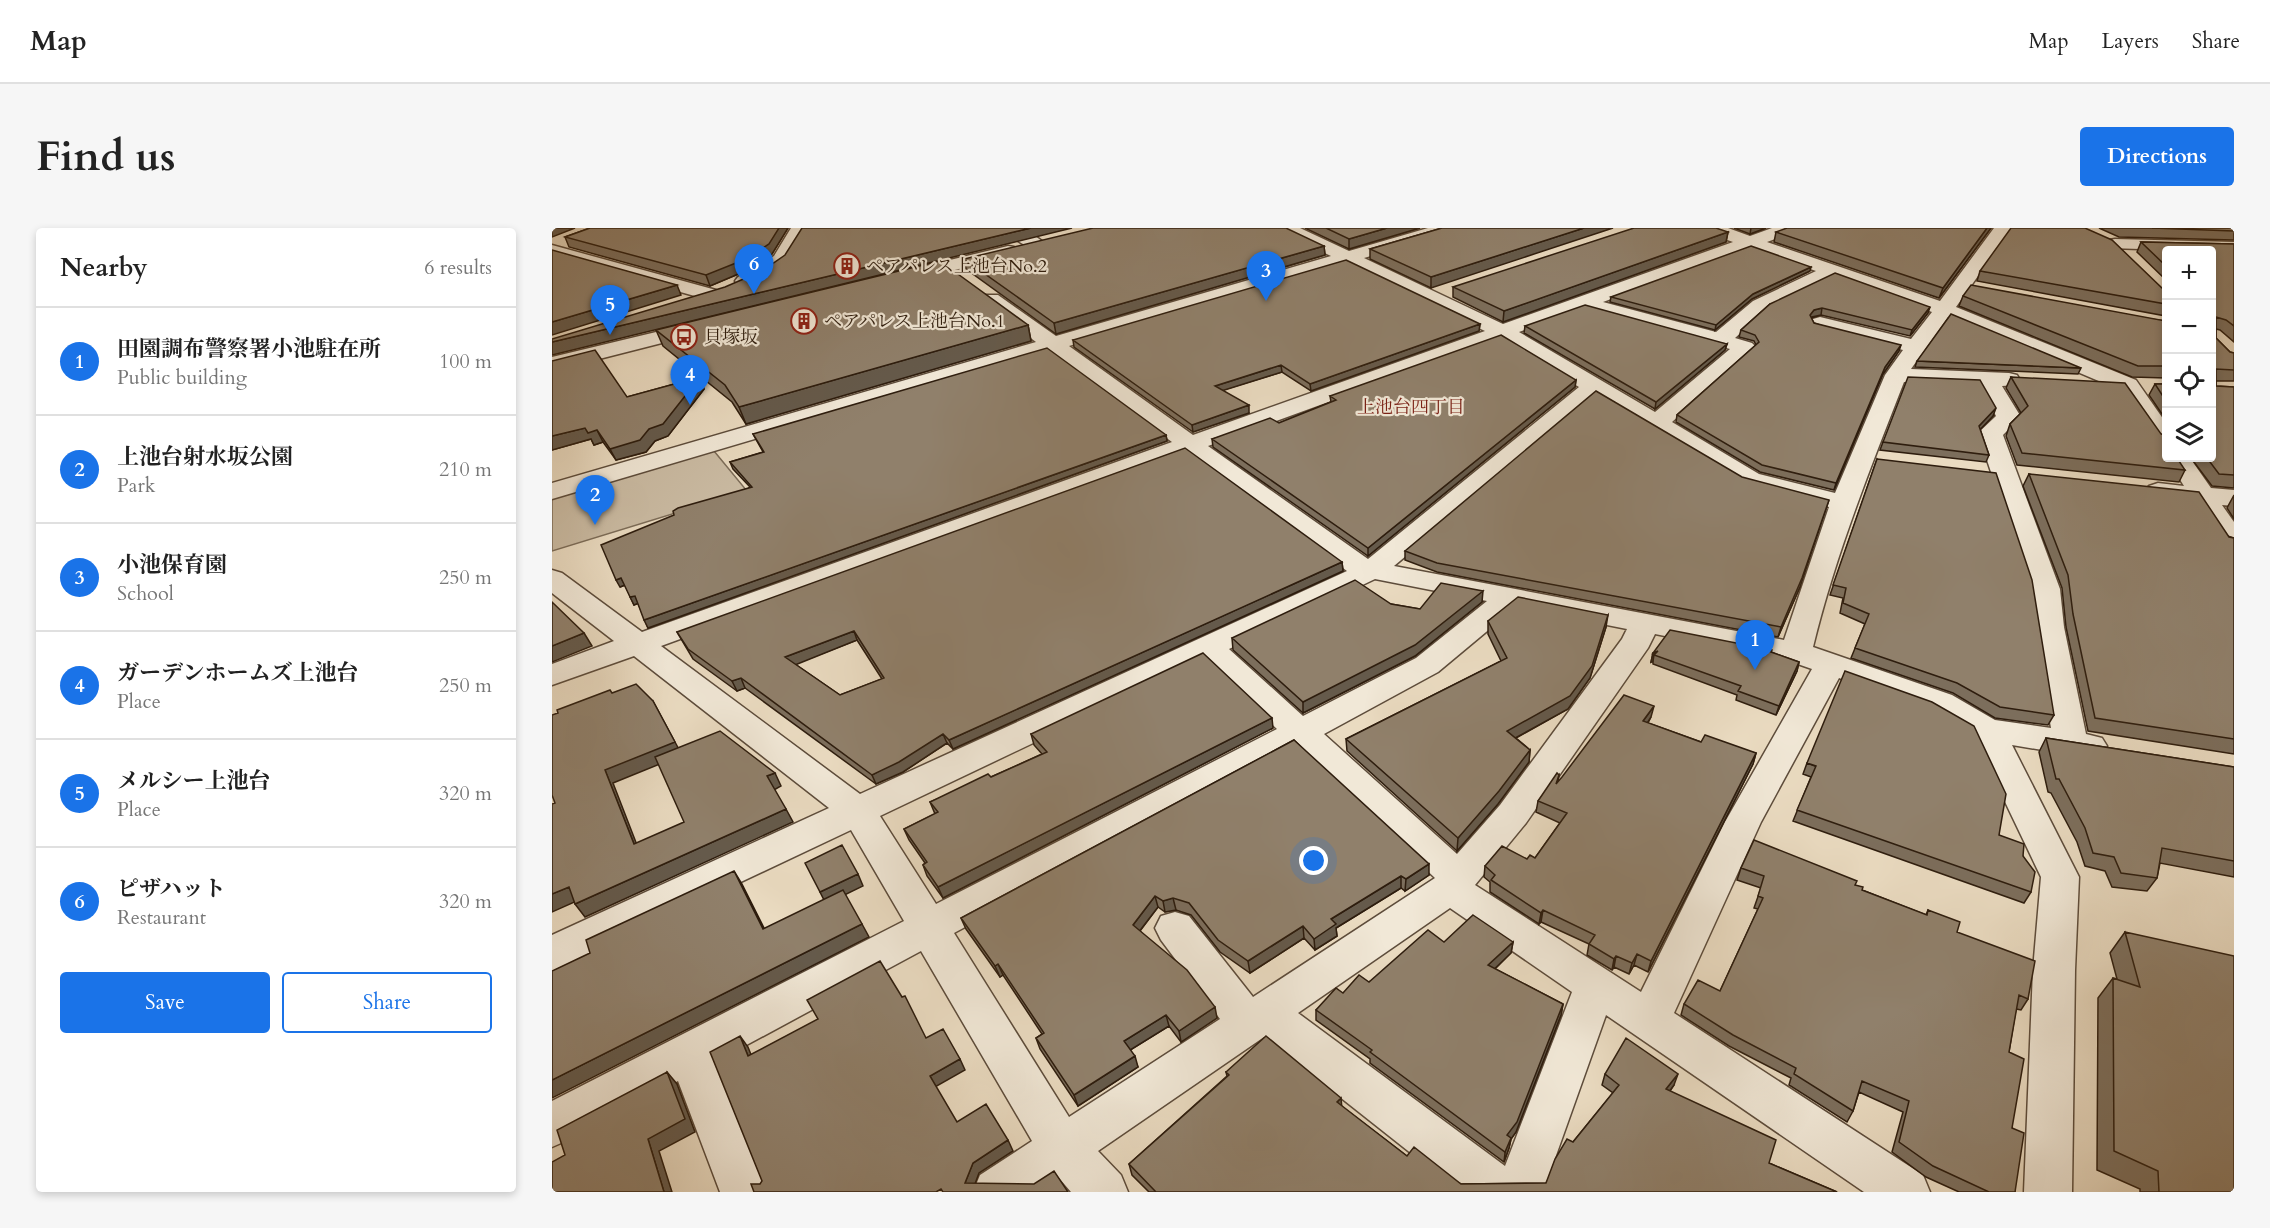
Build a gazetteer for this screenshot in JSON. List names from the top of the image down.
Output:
{
  "districts": ["上池台四丁目"],
  "places": {
    "building": ["ペアパレス上池台No.2", "ペアパレス上池台No.1"],
    "bus stop": ["貝塚坂"]
  },
  "page": {
    "header": "Map",
    "nav": ["Map", "Layers", "Share"],
    "buttons": [
      "Directions",
      ["Save", "Share"]
    ],
    "title": "Find us",
    "heading": ["Nearby", "6 results"],
    "pins": [
      "6",
      "3",
      "5",
      "4",
      "2",
      "1"
    ],
    "map_buttons": ["+", "−"],
    "list": [
      {
        "mark": "1",
        "name": "田園調布警察署小池駐在所",
        "note": "Public building",
        "value": "100 m"
      },
      {
        "mark": "2",
        "name": "上池台射水坂公園",
        "note": "Park",
        "value": "210 m"
      },
      {
        "mark": "3",
        "name": "小池保育園",
        "note": "School",
        "value": "250 m"
      },
      {
        "mark": "4",
        "name": "ガーデンホームズ上池台",
        "note": "Place",
        "value": "250 m"
      },
      {
        "mark": "5",
        "name": "メルシー上池台",
        "note": "Place",
        "value": "320 m"
      },
      {
        "mark": "6",
        "name": "ピザハット",
        "note": "Restaurant",
        "value": "320 m"
      }
    ]
  }
}
